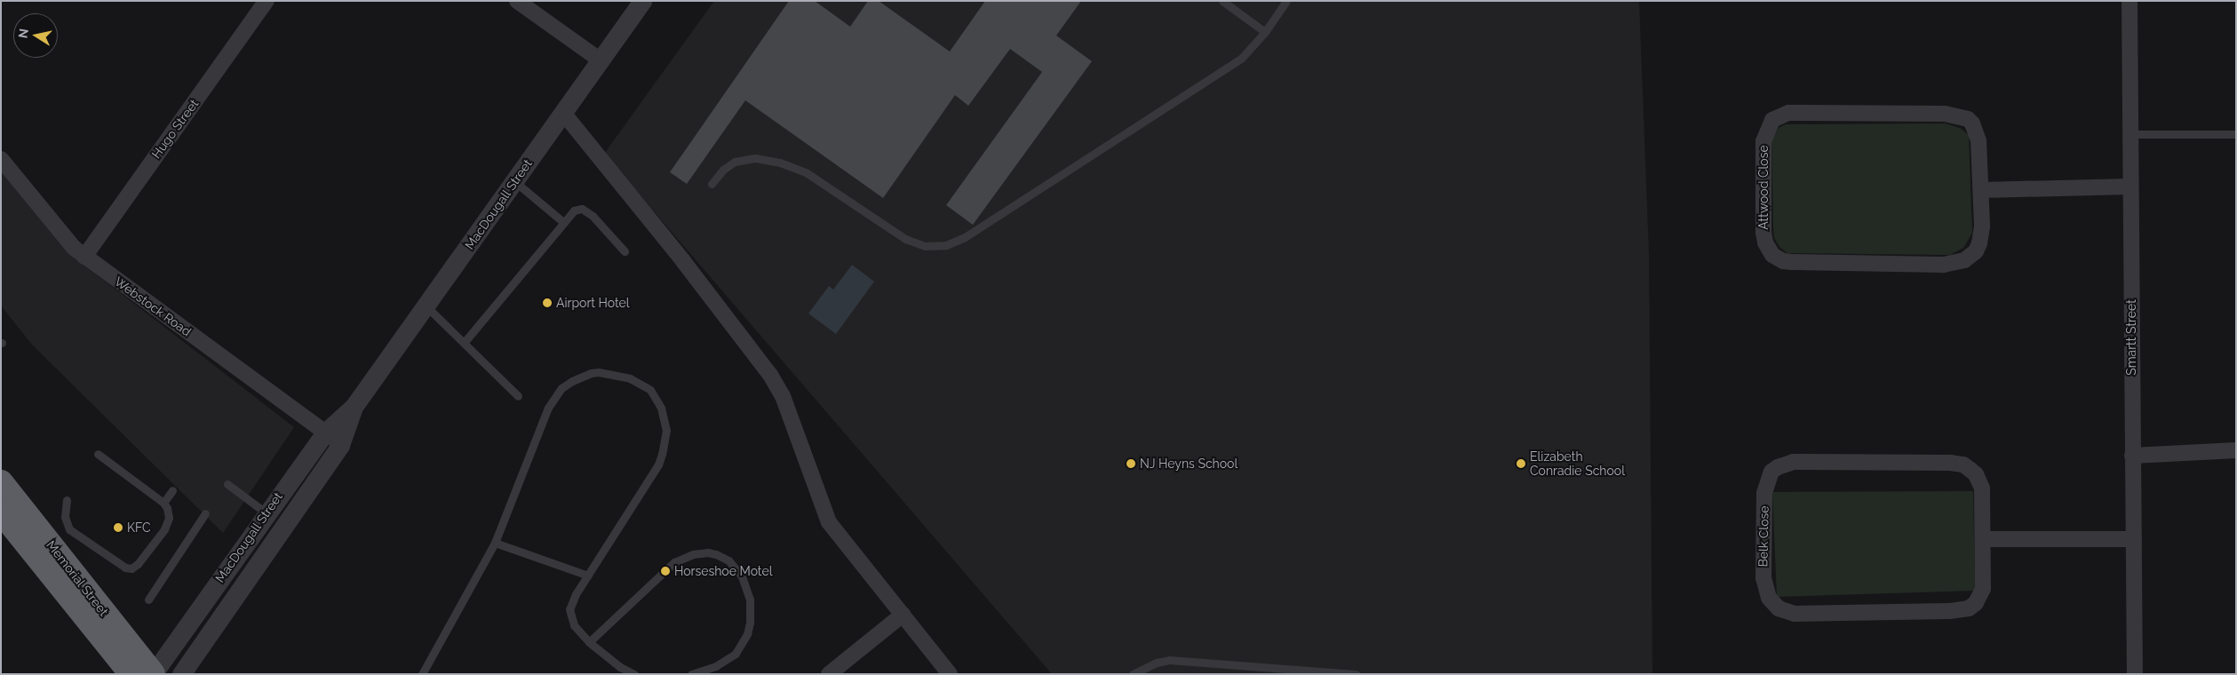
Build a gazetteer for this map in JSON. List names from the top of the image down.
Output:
{
  "streets": {
    "highway": ["Memorial Street"],
    "street": [
      "Hugo Street",
      "Attwood Close",
      "MacDougall Street",
      "Webstock Road",
      "Smartt Street",
      "Belk Close"
    ]
  },
  "crossings": [
    ["Hugo Street", "Webstock Road"],
    ["MacDougall Street", "Webstock Road"],
    ["MacDougall Street", "Memorial Street"]
  ],
  "places": [
    "Airport Hotel",
    "NJ Heyns School",
    "Elizabeth Conradie School",
    "KFC",
    "Horseshoe Motel"
  ],
  "north": "left"
}
